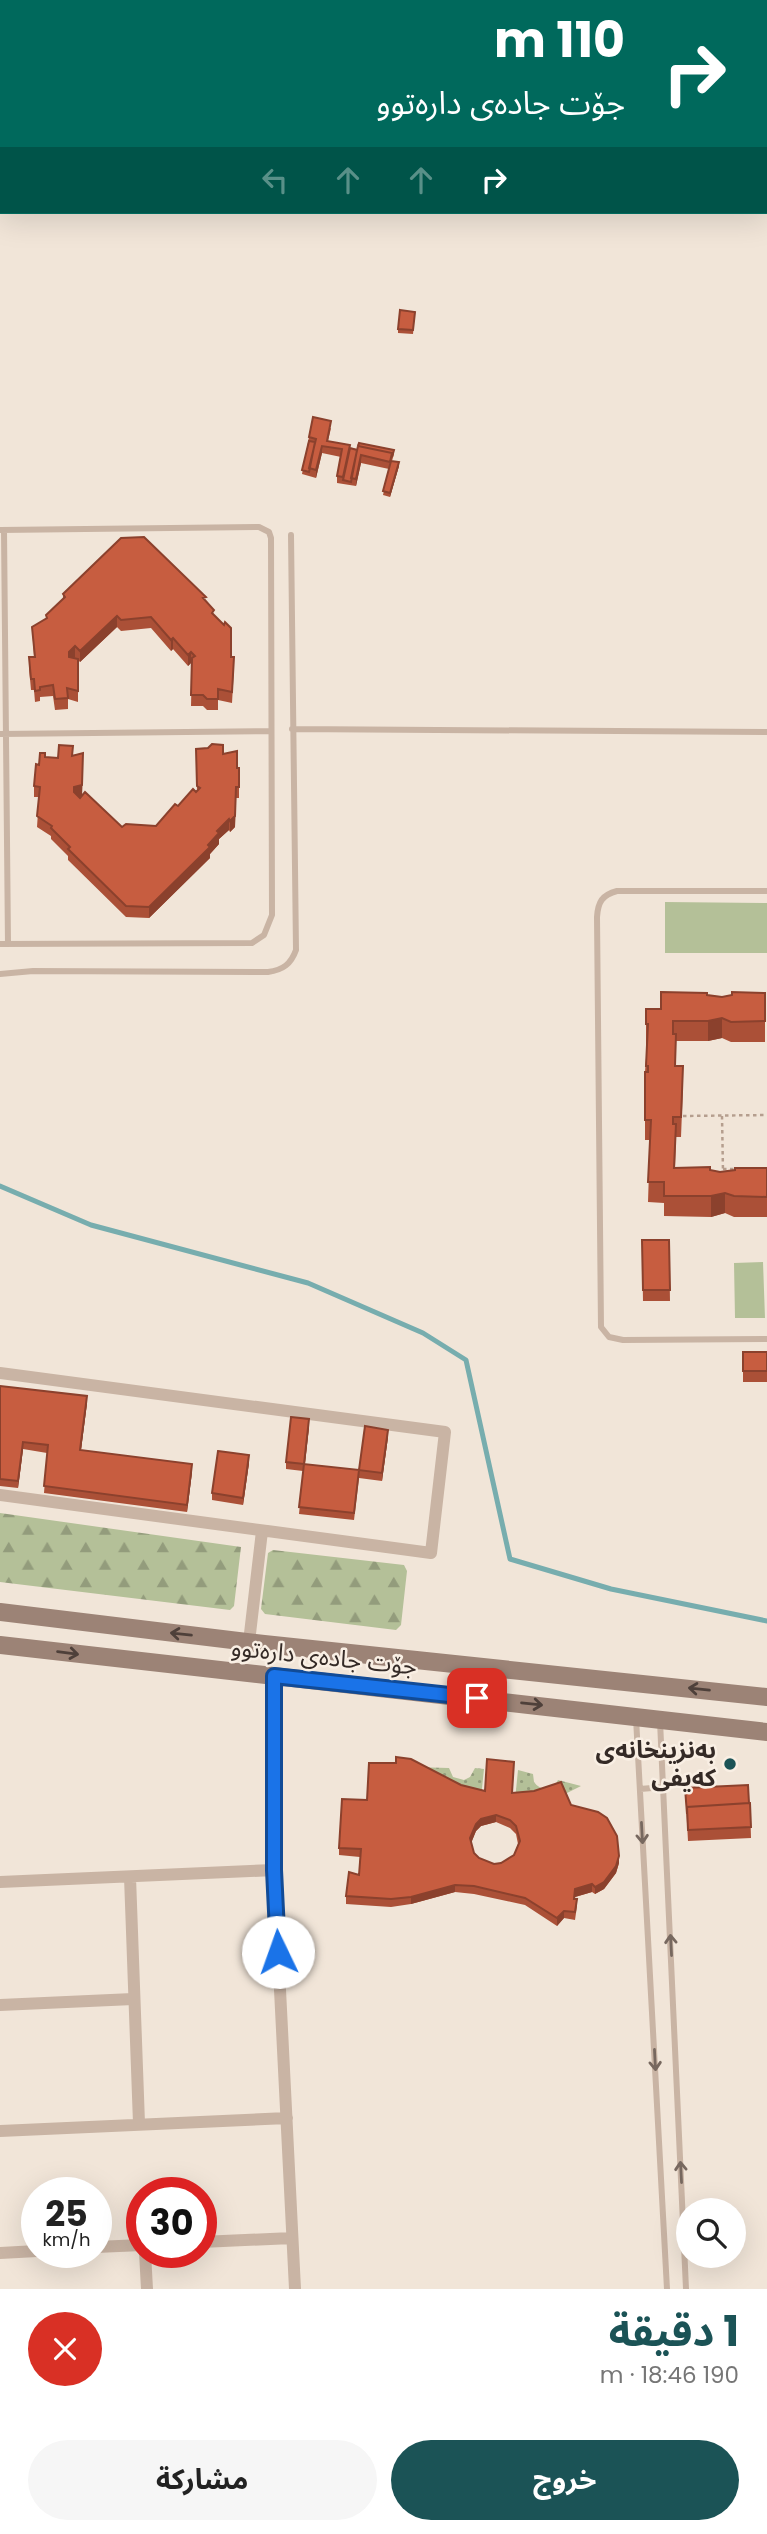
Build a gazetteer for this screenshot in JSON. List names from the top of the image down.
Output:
{
  "streets": {
    "main road": ["جۆت جادەی دارەتوو"]
  },
  "places": ["بەنزینخانەی کەیفی"],
  "page": {
    "turn": ["110 m", "جۆت جادەی دارەتوو"],
    "speed": "25 km/h",
    "limit": "30",
    "heading": ["1 دقيقة", "190 m · 18:46"],
    "buttons": ["خروج", "مشاركة"]
  }
}
